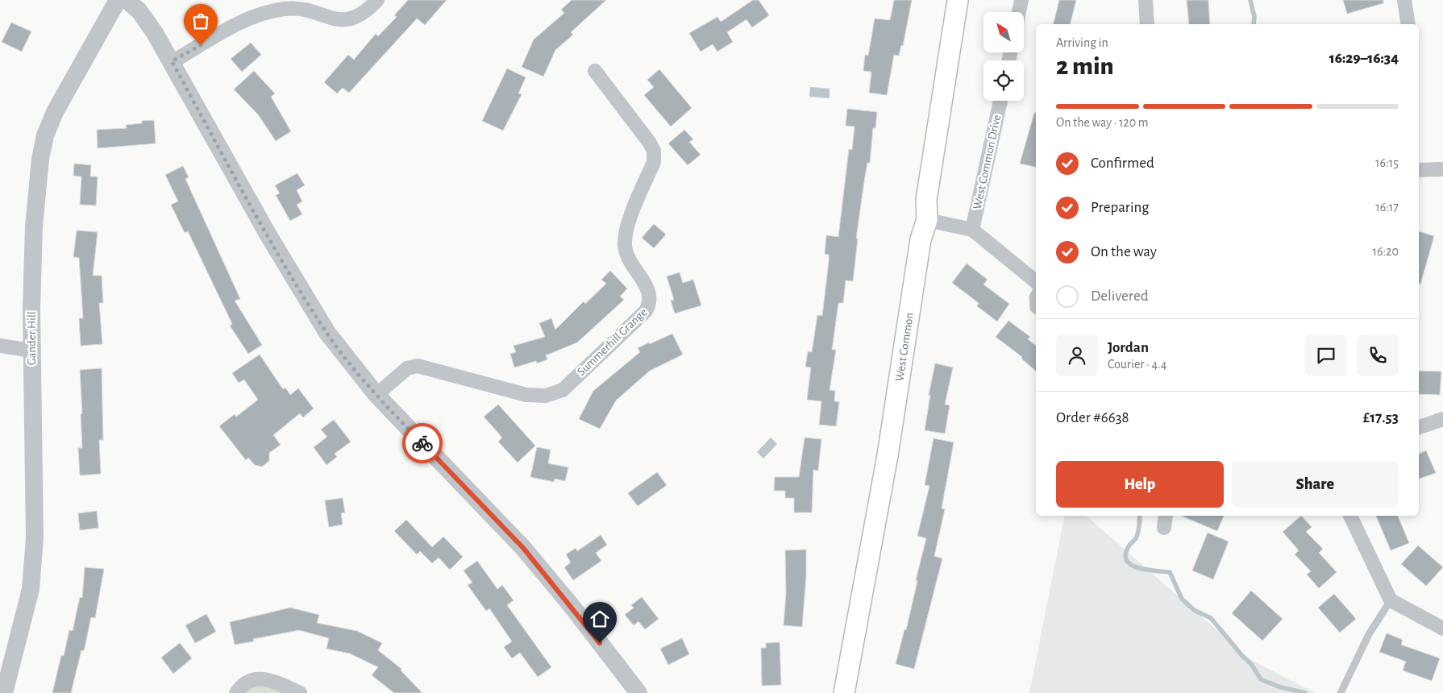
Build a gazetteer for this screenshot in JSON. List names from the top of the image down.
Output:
{
  "streets": {
    "main road": ["West Common"],
    "street": ["West Common Drive", "Gander Hill", "Summerhill Grange"]
  },
  "north": "top left",
  "page": {
    "heading": ["2 min", "Arriving in", "16:29–16:34"],
    "panel": [
      "Jordan",
      "Courier · 4.4",
      "Order #6638",
      "£17.53"
    ],
    "bar": "On the way · 120 m",
    "list": [
      ["Confirmed", "16:15"],
      ["Preparing", "16:17"],
      ["On the way", "16:20"],
      "Delivered"
    ],
    "buttons": ["Help", "Share"]
  }
}
